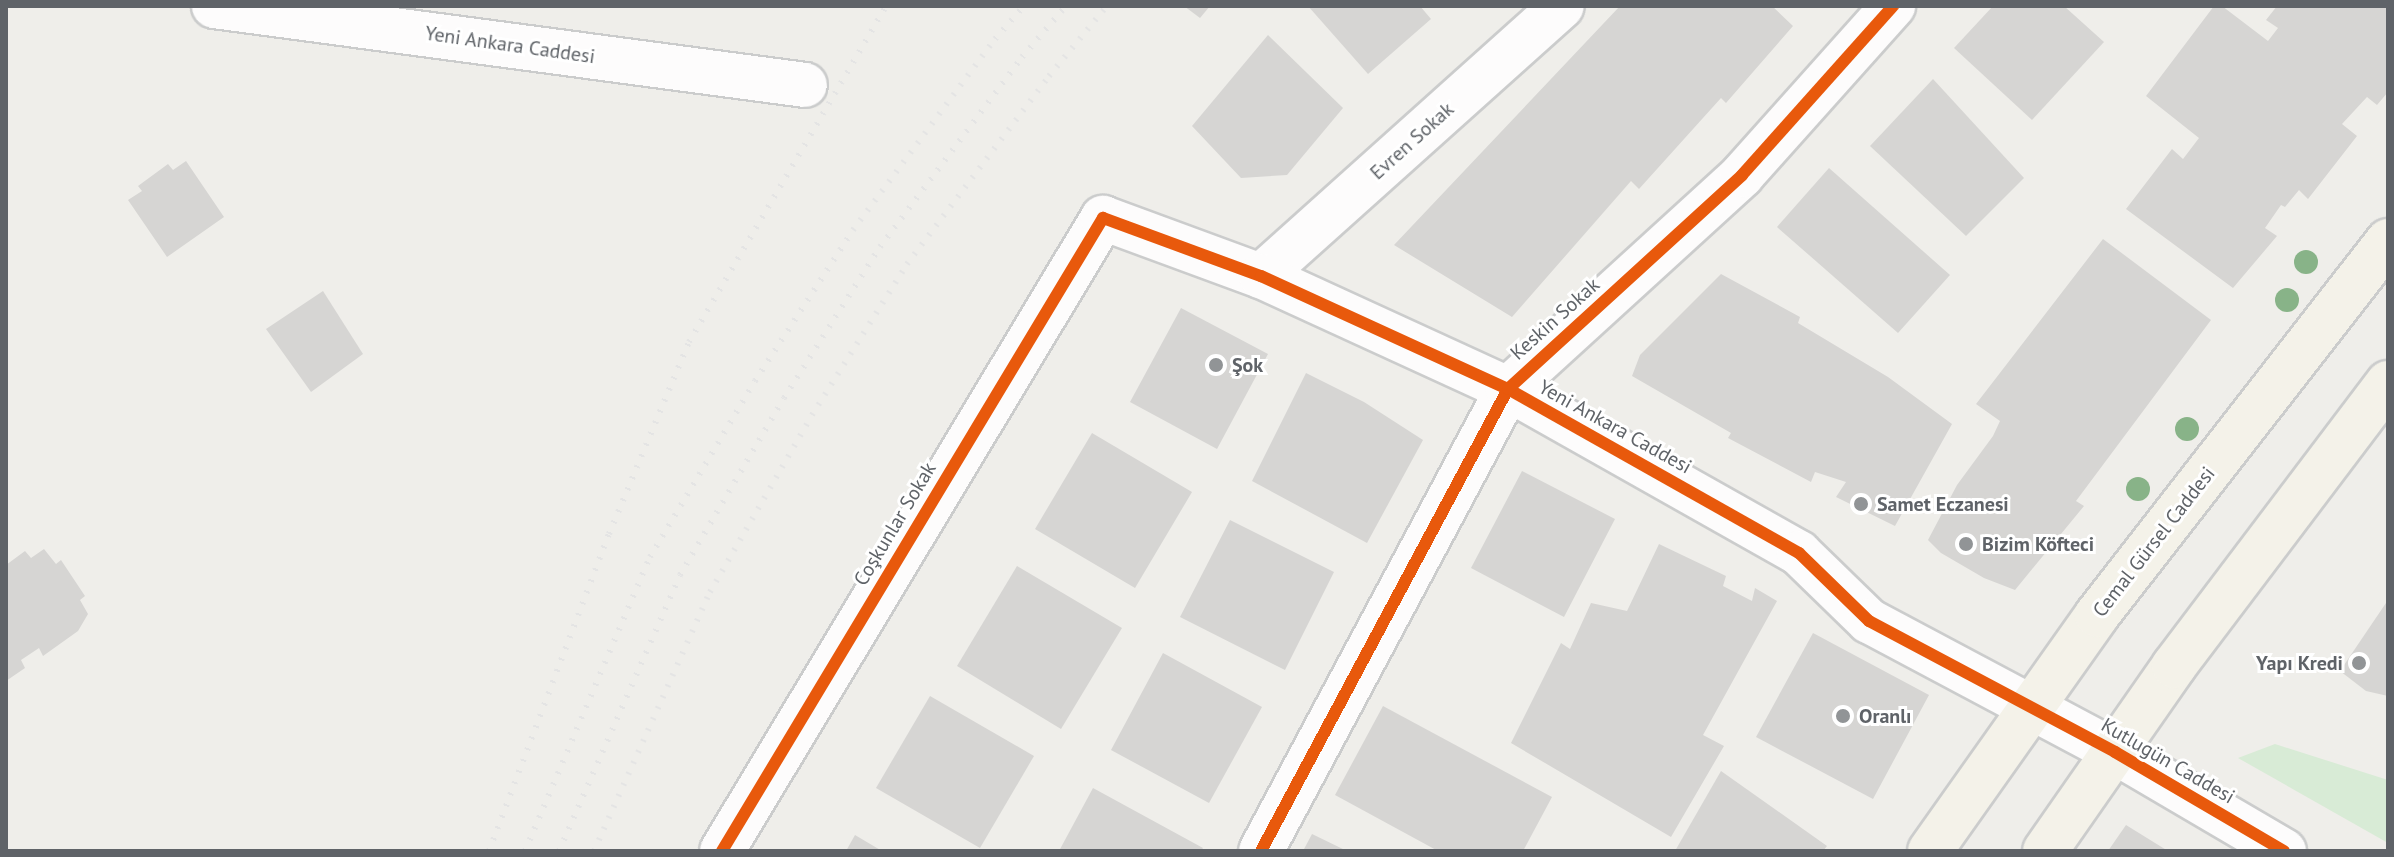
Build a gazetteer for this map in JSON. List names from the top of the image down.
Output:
{
  "streets": {
    "main road": ["Cemal Gürsel Caddesi"],
    "street": [
      "Yeni Ankara Caddesi",
      "Evren Sokak",
      "Keskin Sokak",
      "Coşkunlar Sokak",
      "Kutlugün Caddesi"
    ]
  },
  "crossings": [
    ["Yeni Ankara Caddesi", "Evren Sokak"],
    ["Yeni Ankara Caddesi", "Keskin Sokak"],
    ["Yeni Ankara Caddesi", "Coşkunlar Sokak"],
    ["Yeni Ankara Caddesi", "Cemal Gürsel Caddesi"],
    ["Yeni Ankara Caddesi", "Kutlugün Caddesi"],
    ["Cemal Gürsel Caddesi", "Kutlugün Caddesi"]
  ],
  "places": [
    "Şok",
    "Samet Eczanesi",
    "Bizim Köfteci",
    "Yapı Kredi",
    "Oranlı"
  ]
}
